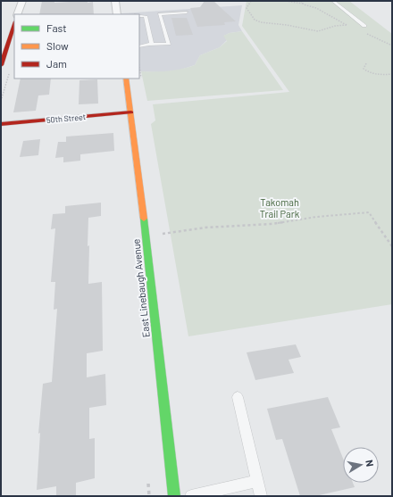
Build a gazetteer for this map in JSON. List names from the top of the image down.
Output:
{
  "streets": {
    "street": ["50th Street", "East Linebaugh Avenue"]
  },
  "crossings": [
    ["50th Street", "East Linebaugh Avenue"]
  ],
  "parks": ["Takomah Trail Park"],
  "legend": ["Fast", "Slow", "Jam"],
  "north": "right"
}
